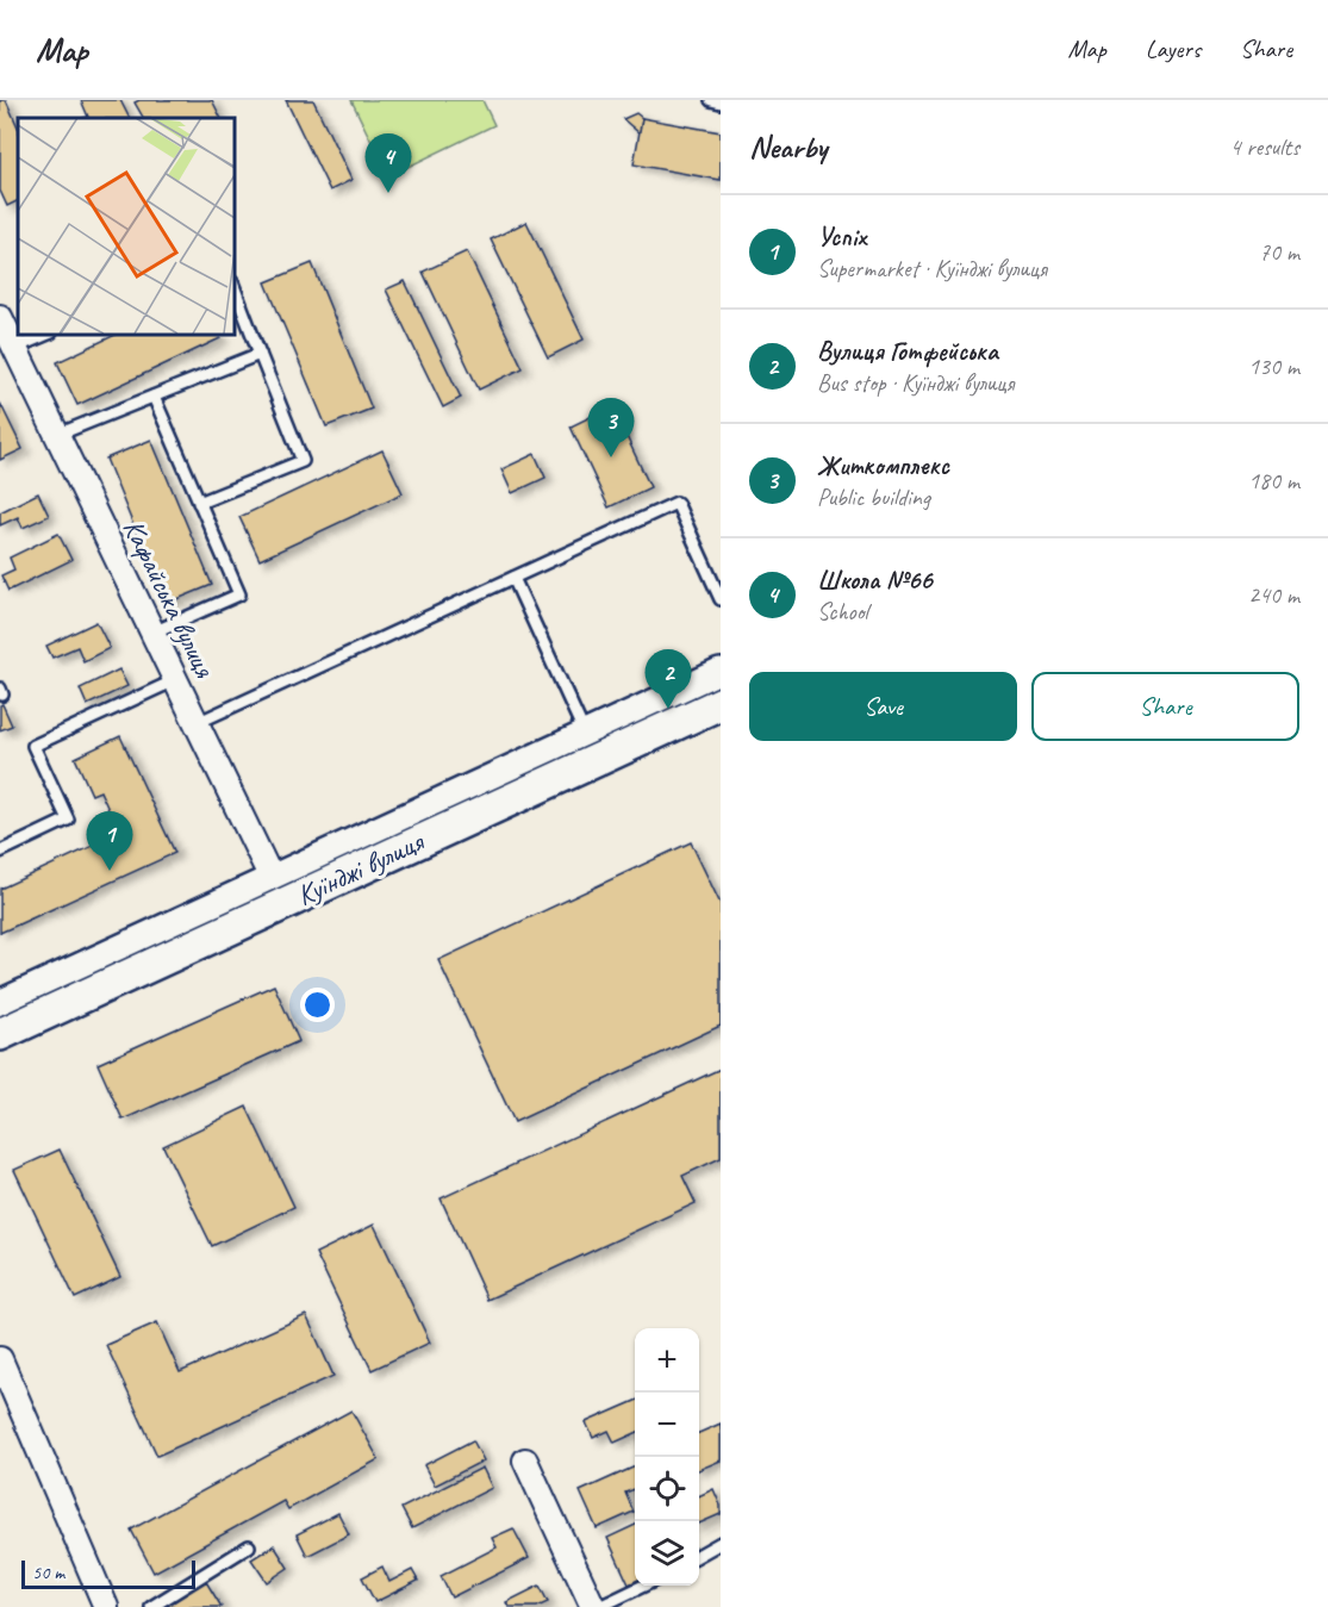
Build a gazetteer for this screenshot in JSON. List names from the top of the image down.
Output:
{
  "streets": {
    "main road": ["Куїнджі вулиця"],
    "street": ["Кафайська вулиця"]
  },
  "crossings": [
    ["Кафайська вулиця", "Куїнджі вулиця"]
  ],
  "scale_bar": "50 m",
  "page": {
    "header": "Map",
    "nav": ["Map", "Layers", "Share"],
    "heading": ["Nearby", "4 results"],
    "pins": [
      "4",
      "3",
      "2",
      "1"
    ],
    "list": [
      {
        "mark": "1",
        "name": "Успіх",
        "note": "Supermarket · Куїнджі вулиця",
        "value": "70 m"
      },
      {
        "mark": "2",
        "name": "Вулиця Готфейська",
        "note": "Bus stop · Куїнджі вулиця",
        "value": "130 m"
      },
      {
        "mark": "3",
        "name": "Житкомплекс",
        "note": "Public building",
        "value": "180 m"
      },
      {
        "mark": "4",
        "name": "Школа №66",
        "note": "School",
        "value": "240 m"
      }
    ],
    "buttons": ["Save", "Share"],
    "map_buttons": ["+", "−"],
    "scale": "50 m"
  }
}
